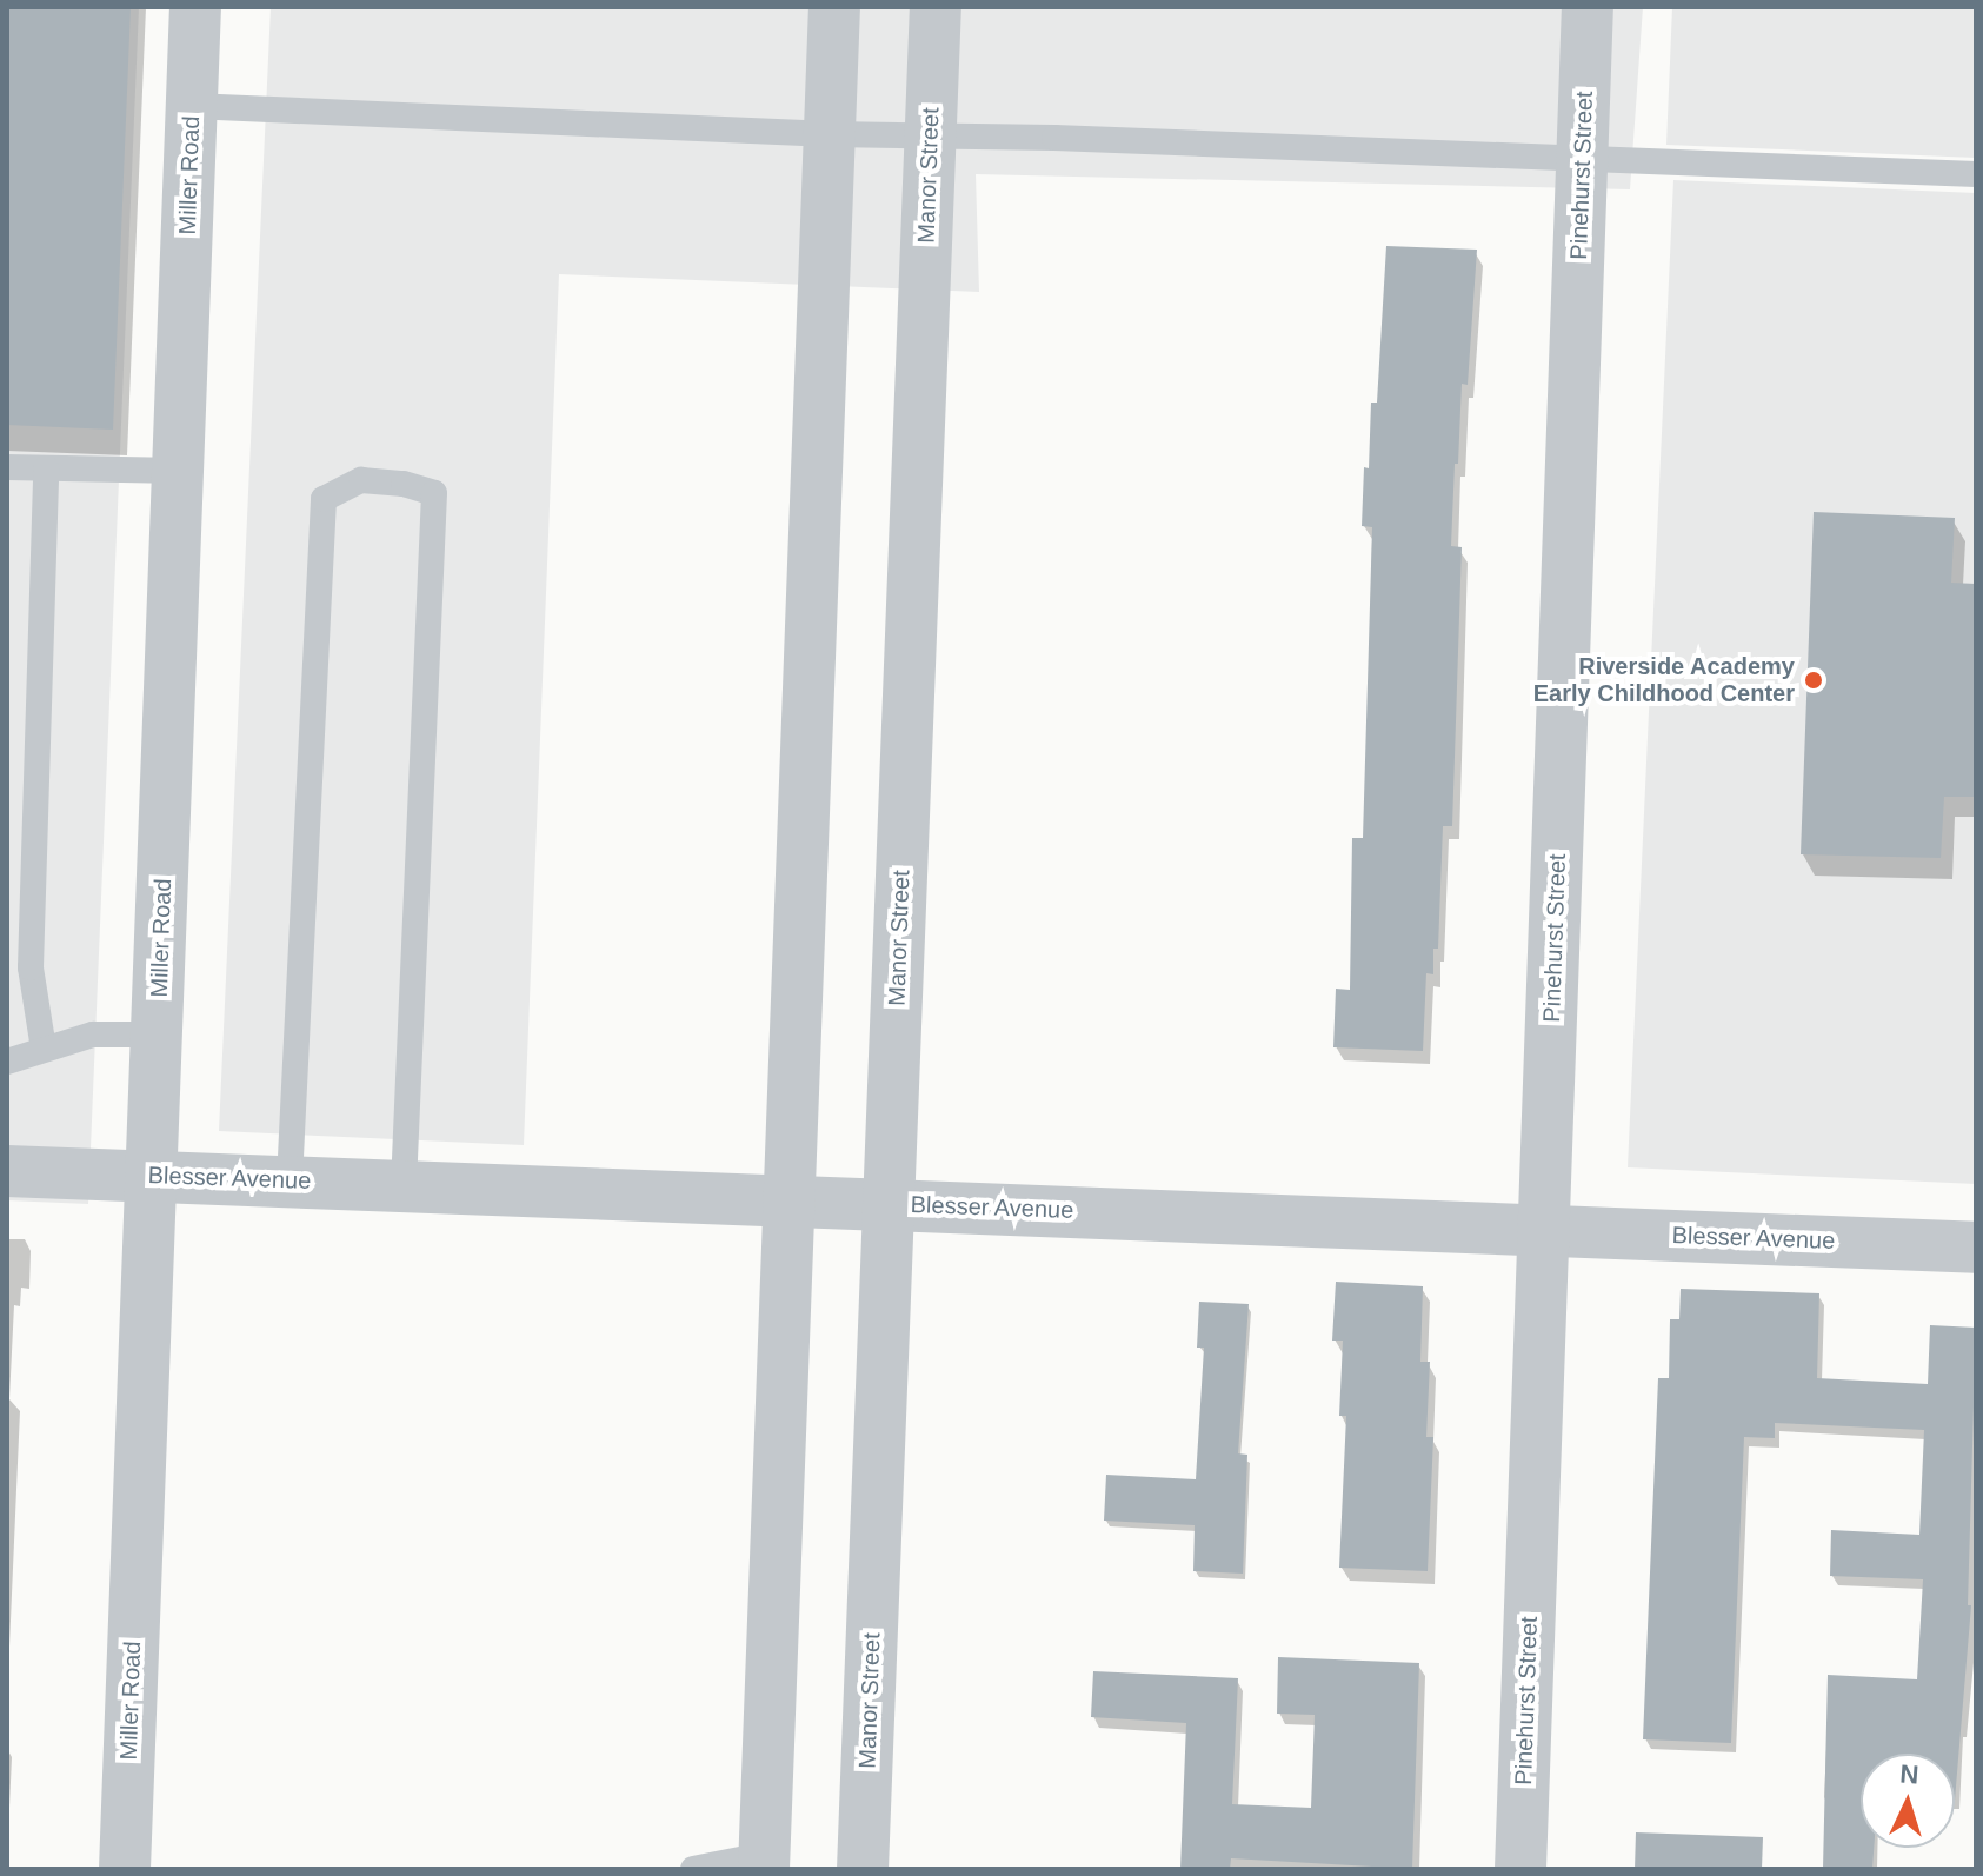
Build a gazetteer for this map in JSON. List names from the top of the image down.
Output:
{
  "streets": {
    "street": [
      "Miller Road",
      "Manor Street",
      "Pinehurst Street",
      "Blesser Avenue"
    ]
  },
  "crossings": [
    ["Miller Road", "Blesser Avenue"],
    ["Manor Street", "Blesser Avenue"],
    ["Pinehurst Street", "Blesser Avenue"]
  ],
  "places": ["Riverside Academy Early Childhood Center"],
  "north": "top"
}
